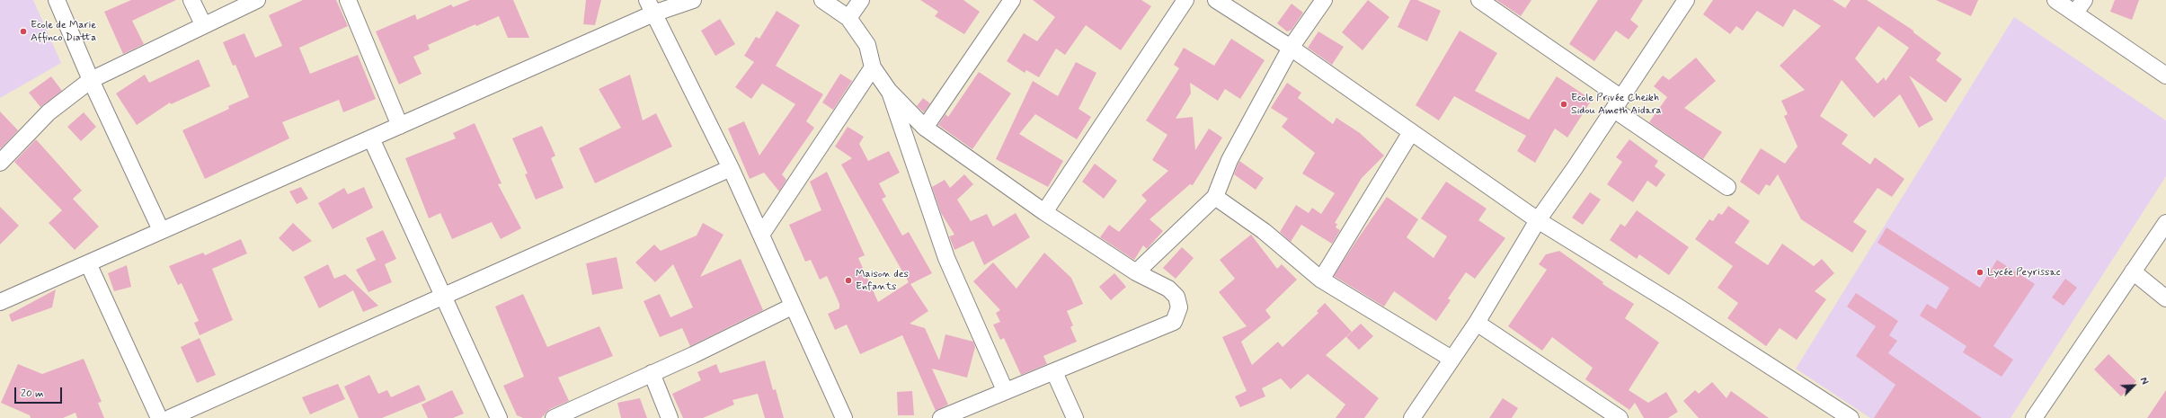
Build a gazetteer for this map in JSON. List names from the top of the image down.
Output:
{
  "places": [
    "Ecole de Marie Affinco Diatta",
    "Ecole Privée Cheikh Sidou Ameth Aidara",
    "Lycée Peyrissac",
    "Maison des Enfants"
  ],
  "scale_bar": "20 m",
  "north": "top right"
}
